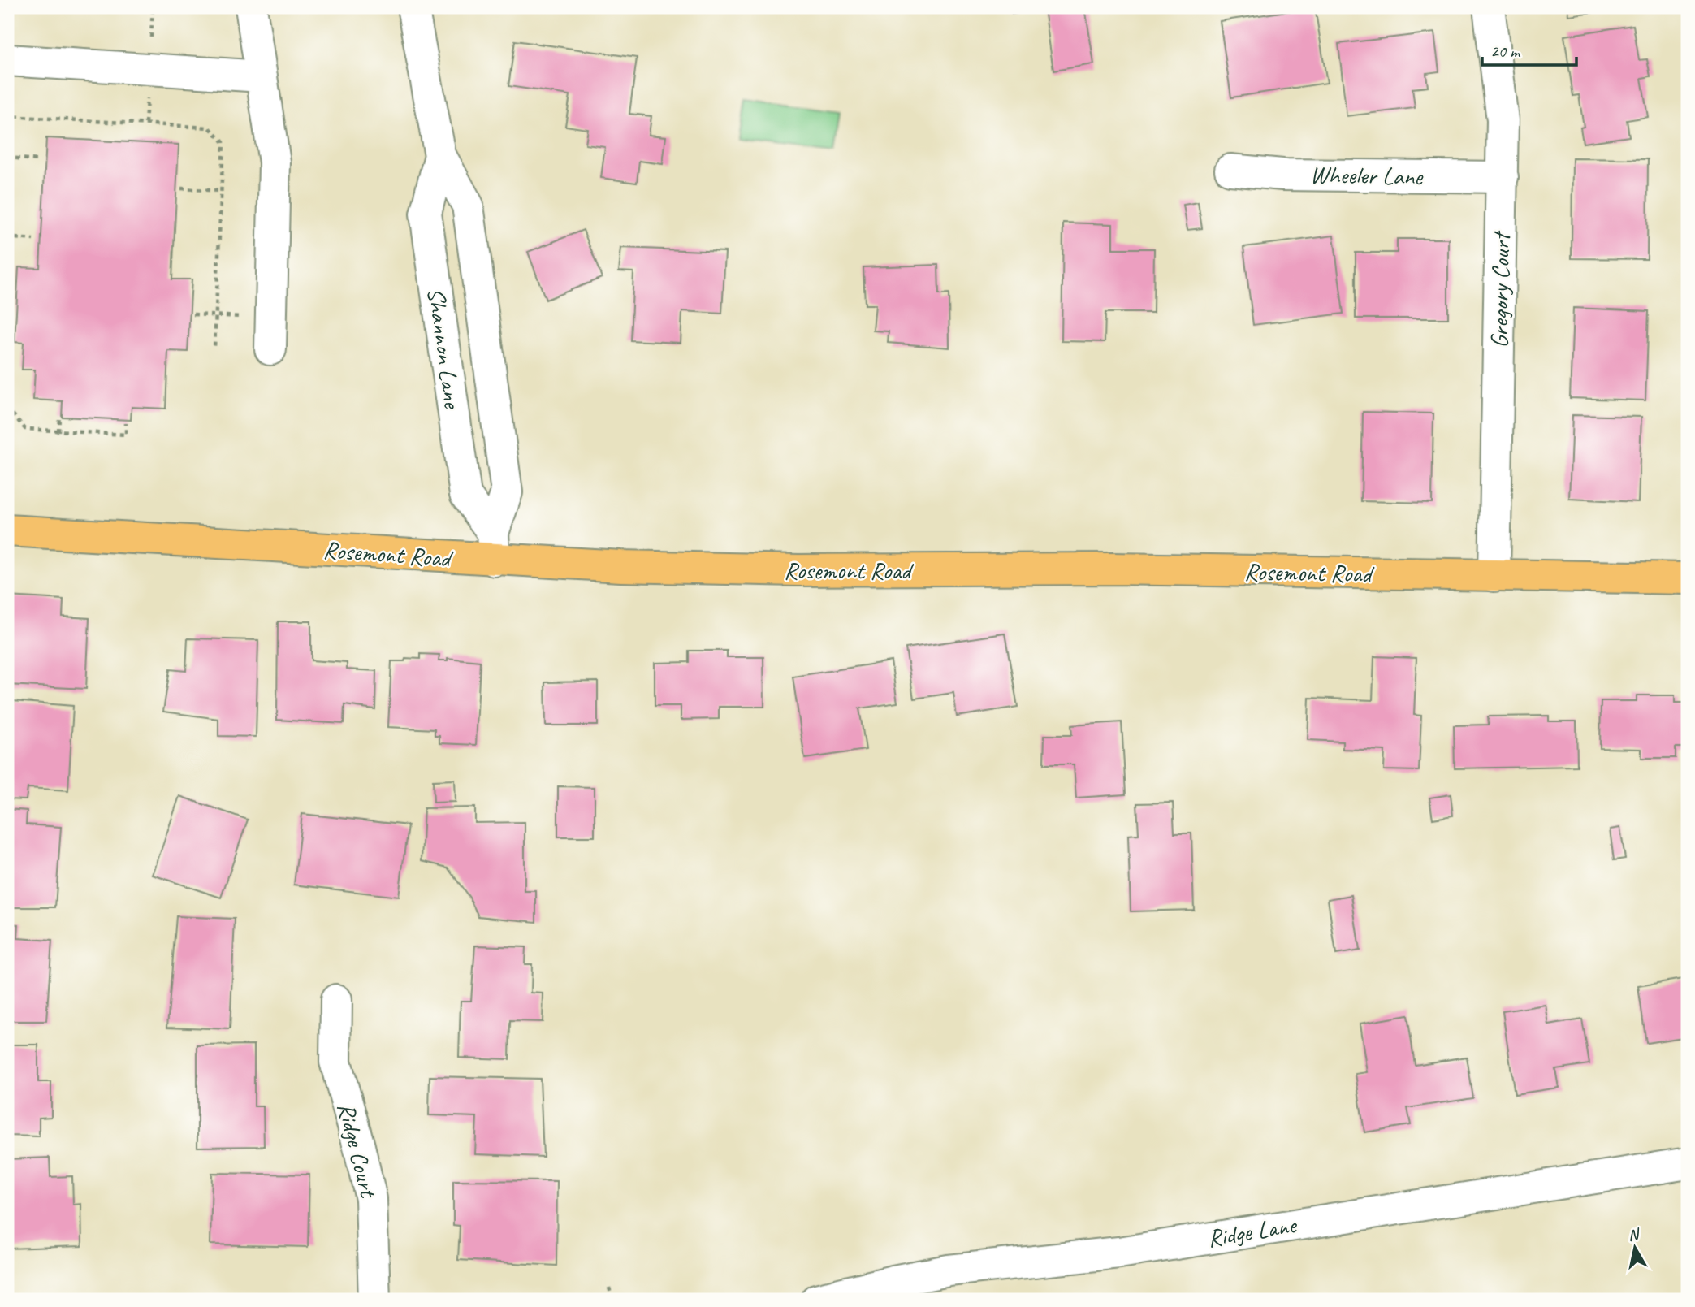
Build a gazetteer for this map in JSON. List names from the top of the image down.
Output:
{
  "streets": {
    "main road": ["Rosemont Road"],
    "street": [
      "Wheeler Lane",
      "Gregory Court",
      "Shannon Lane",
      "Ridge Court",
      "Ridge Lane"
    ]
  },
  "crossings": [
    ["Wheeler Lane", "Gregory Court"],
    ["Gregory Court", "Rosemont Road"],
    ["Shannon Lane", "Rosemont Road"]
  ],
  "scale_bar": "20 m",
  "north": "top"
}
